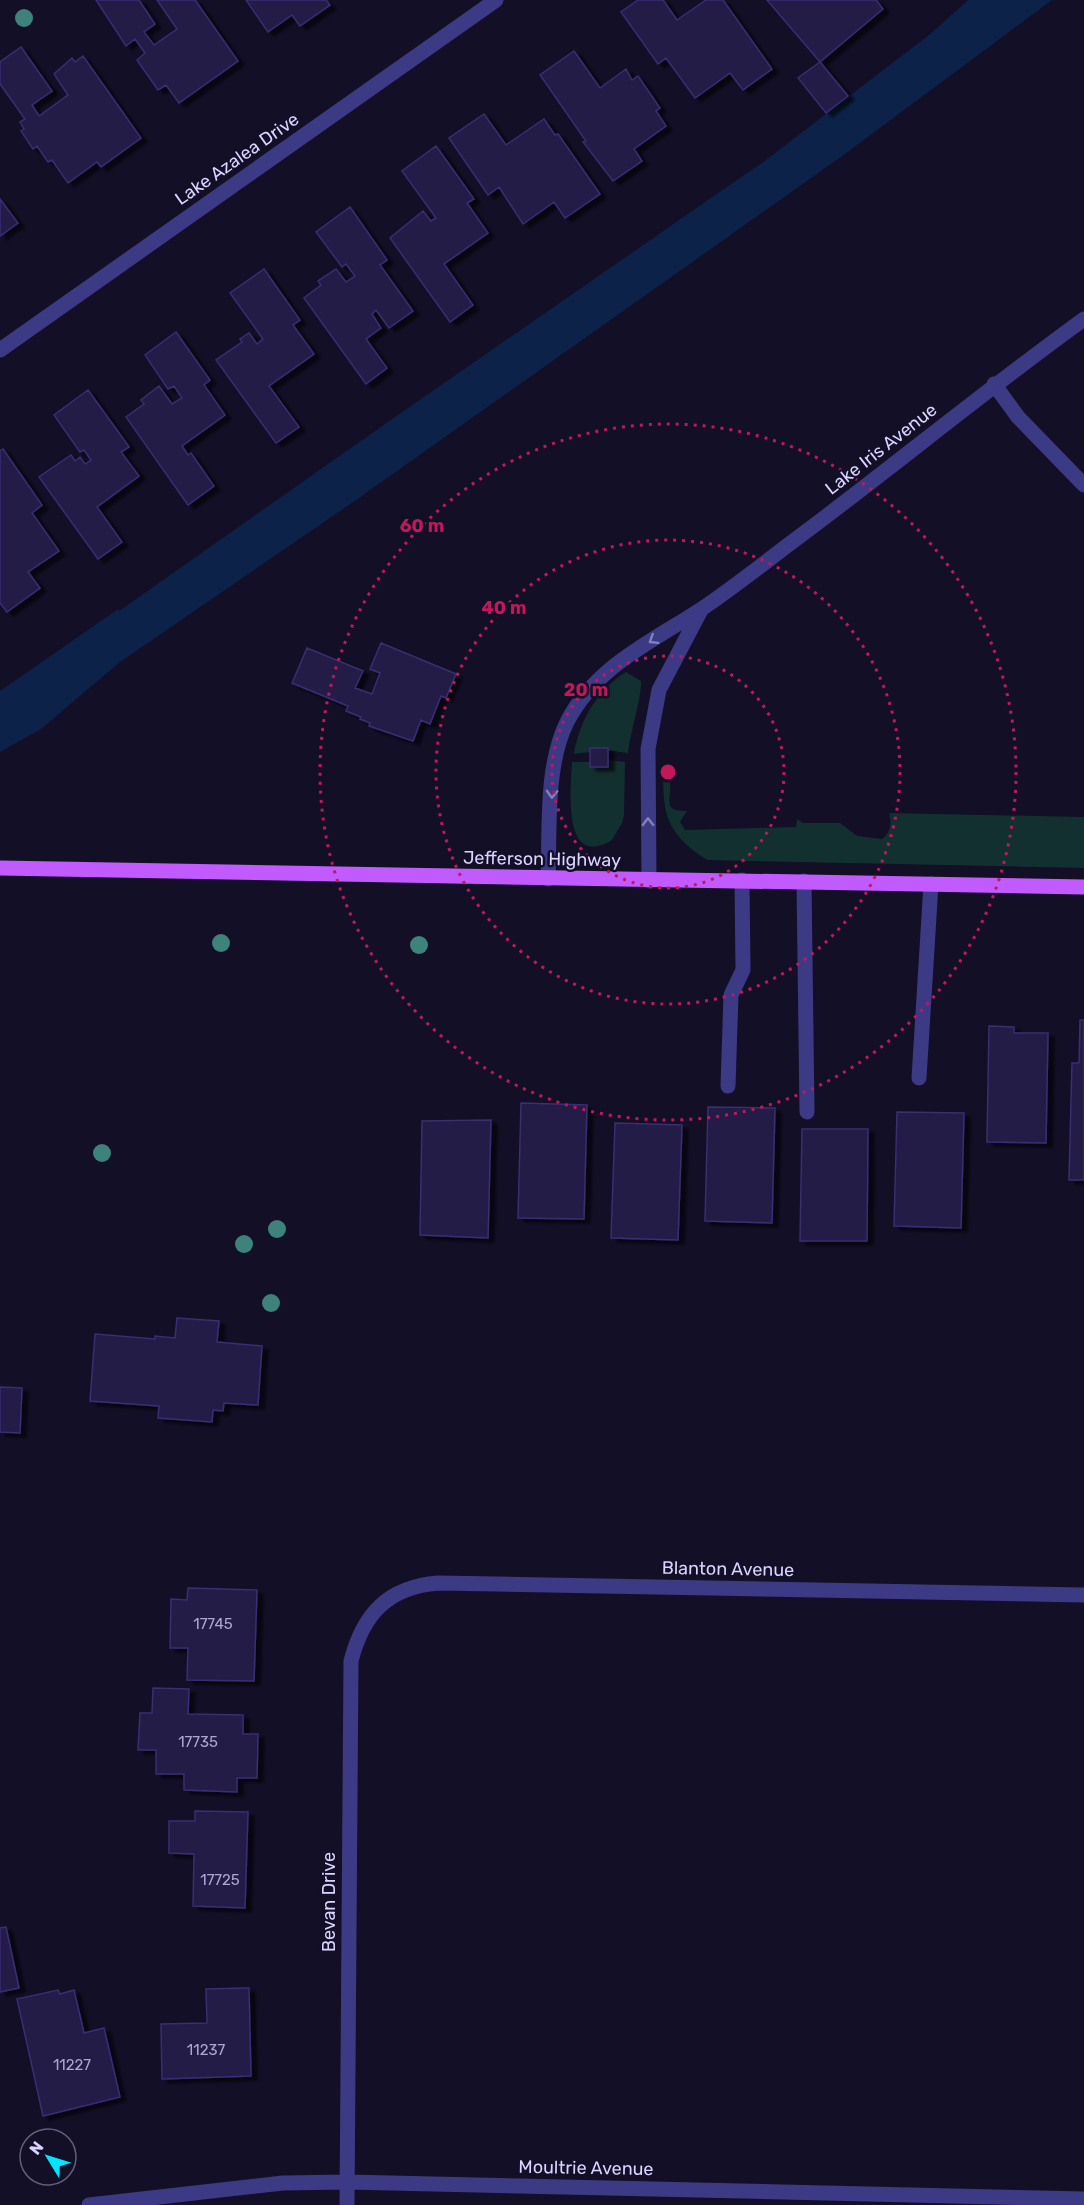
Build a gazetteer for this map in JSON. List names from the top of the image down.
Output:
{
  "streets": {
    "main road": ["Jefferson Highway"],
    "street": [
      "Lake Azalea Drive",
      "Lake Iris Avenue",
      "Blanton Avenue",
      "Bevan Drive",
      "Moultrie Avenue"
    ]
  },
  "crossings": [
    ["Lake Iris Avenue", "Jefferson Highway"],
    ["Blanton Avenue", "Bevan Drive"],
    ["Bevan Drive", "Moultrie Avenue"]
  ],
  "house_numbers": [
    "17745",
    "17735",
    "17725",
    "11237",
    "11227"
  ],
  "north": "top left",
  "rings": ["60 m", "40 m", "20 m"]
}
